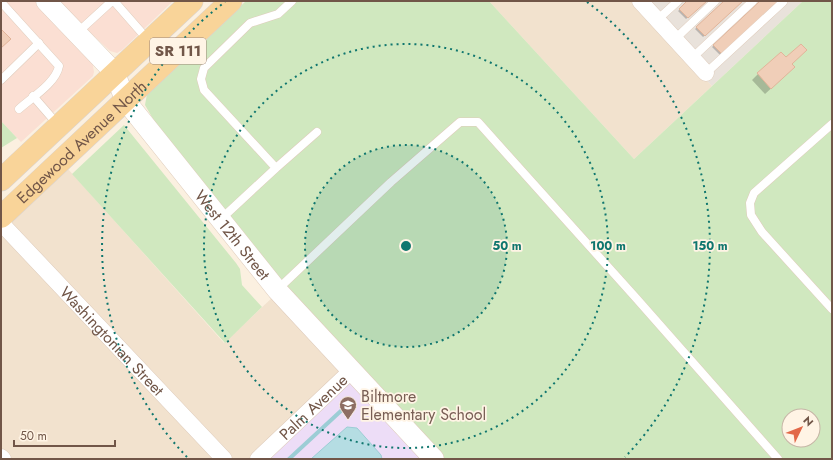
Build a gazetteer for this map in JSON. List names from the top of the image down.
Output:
{
  "streets": {
    "main road": ["SR 111", "Edgewood Avenue North"],
    "street": ["West 12th Street", "Washingtonian Street", "Palm Avenue"]
  },
  "crossings": [
    ["Edgewood Avenue North", "West 12th Street"],
    ["West 12th Street", "Palm Avenue"]
  ],
  "places": {
    "school or university": ["Biltmore Elementary School"]
  },
  "scale_bar": "50 m",
  "north": "top right",
  "rings": ["50 m", "100 m", "150 m"]
}
